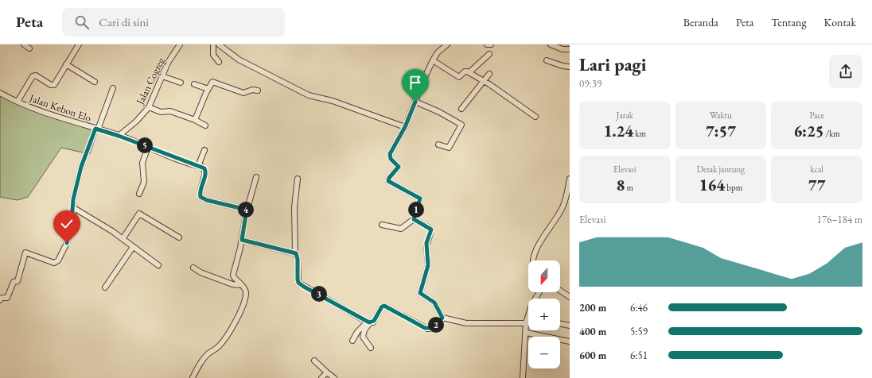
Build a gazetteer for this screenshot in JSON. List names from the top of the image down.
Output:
{
  "streets": {
    "street": ["Jalan Cogreg", "Jalan Kebon Elo"]
  },
  "crossings": [
    ["Jalan Cogreg", "Jalan Kebon Elo"]
  ],
  "north": "bottom",
  "page": {
    "header": "Peta",
    "search": "Cari di sini",
    "nav": [
      "Beranda",
      "Peta",
      "Tentang",
      "Kontak"
    ],
    "heading": ["Lari pagi", "09:39"],
    "stats": [
      ["Jarak", "1.24 km"],
      ["Waktu", "7:57"],
      ["Pace", "6:25 /km"],
      ["Elevasi", "8 m"],
      ["Detak jantung", "164 bpm"],
      ["kcal", "77"]
    ],
    "pins": [
      "5",
      "1",
      "4",
      "3",
      "2"
    ],
    "chart": ["Elevasi", "176–184 m"],
    "map_buttons": ["+", "−"],
    "list": [
      {
        "name": "200 m",
        "note": "6:46"
      },
      {
        "name": "400 m",
        "note": "5:59"
      },
      {
        "name": "600 m",
        "note": "6:51"
      }
    ]
  }
}
